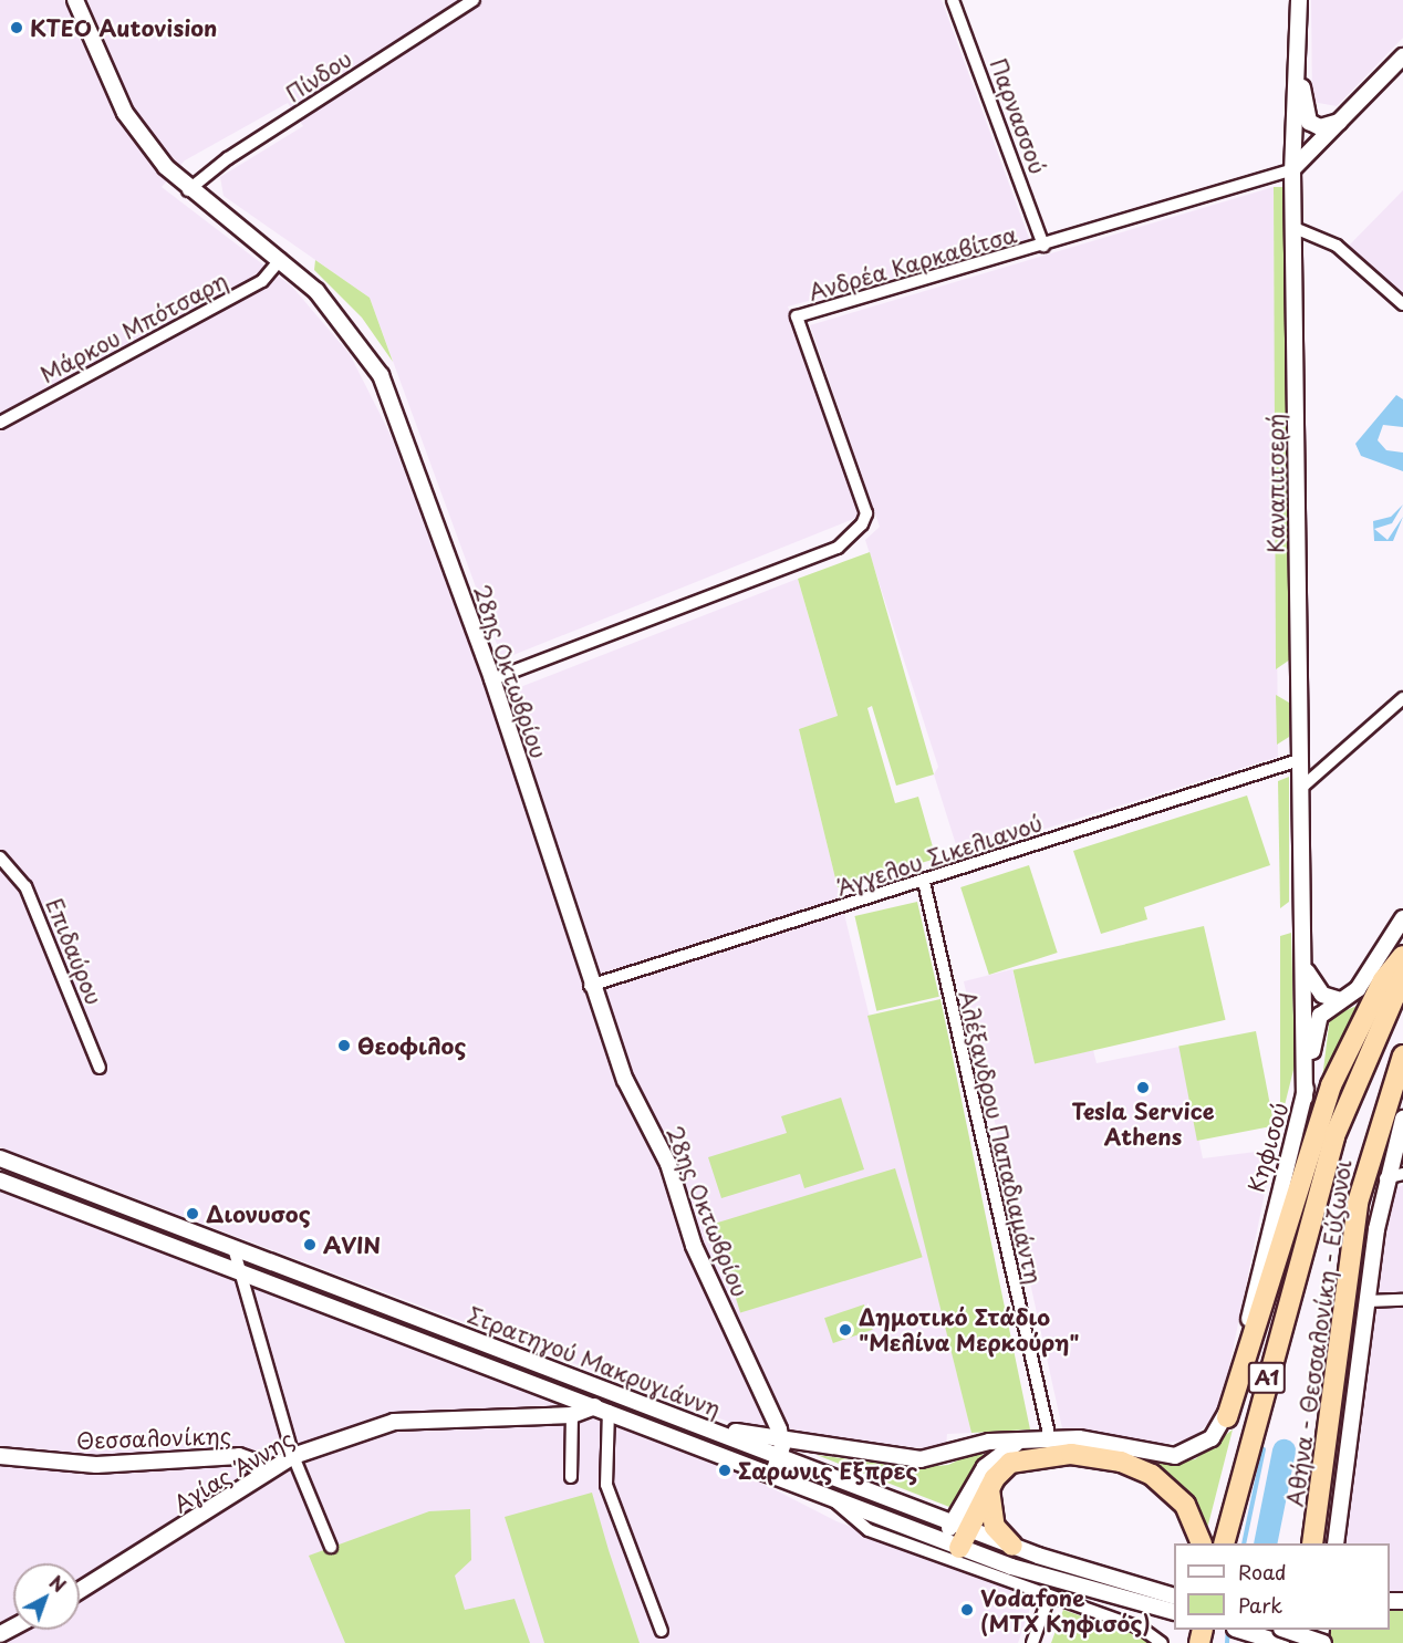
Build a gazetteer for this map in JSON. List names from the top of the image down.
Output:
{
  "streets": {
    "highway": ["Αθήνα - Θεσσαλονίκη - Εύζωνοι", "Α1"],
    "street": [
      "Πίνδου",
      "Παρνασσού",
      "Ανδρέα Καρκαβίτσα",
      "Μάρκου Μπότσαρη",
      "Καναπιτσερή",
      "28ης Οκτωβρίου",
      "Άγγελου Σικελιανού",
      "Επιδαύρου",
      "Αλέξανδρου Παπαδιαμάντη",
      "Κηφισού",
      "Στρατηγού Μακρυγιάννη",
      "Θεσσαλονίκης",
      "Αγίας Άννης"
    ]
  },
  "crossings": [
    ["Πίνδου", "28ης Οκτωβρίου"],
    ["Παρνασσού", "Ανδρέα Καρκαβίτσα"],
    ["Ανδρέα Καρκαβίτσα", "Καναπιτσερή"],
    ["Ανδρέα Καρκαβίτσα", "28ης Οκτωβρίου"],
    ["Μάρκου Μπότσαρη", "28ης Οκτωβρίου"],
    ["Καναπιτσερή", "Άγγελου Σικελιανού"],
    ["Καναπιτσερή", "Κηφισού"],
    ["28ης Οκτωβρίου", "Άγγελου Σικελιανού"],
    ["28ης Οκτωβρίου", "Στρατηγού Μακρυγιάννη"],
    ["Άγγελου Σικελιανού", "Αλέξανδρου Παπαδιαμάντη"],
    ["Στρατηγού Μακρυγιάννη", "Αγίας Άννης"],
    ["Θεσσαλονίκης", "Αγίας Άννης"]
  ],
  "places": [
    "ΚΤΕΟ Autovision",
    "Θεοφιλος",
    "Tesla Service Athens",
    "Διονυσος",
    "AVIN",
    "Δημοτικό Στάδιο \"Μελίνα Μερκούρη\"",
    "Σαρωνις Εξπρες",
    "Vodafone (MTX Κηφισός)"
  ],
  "legend": ["Road", "Park"],
  "north": "top right"
}
